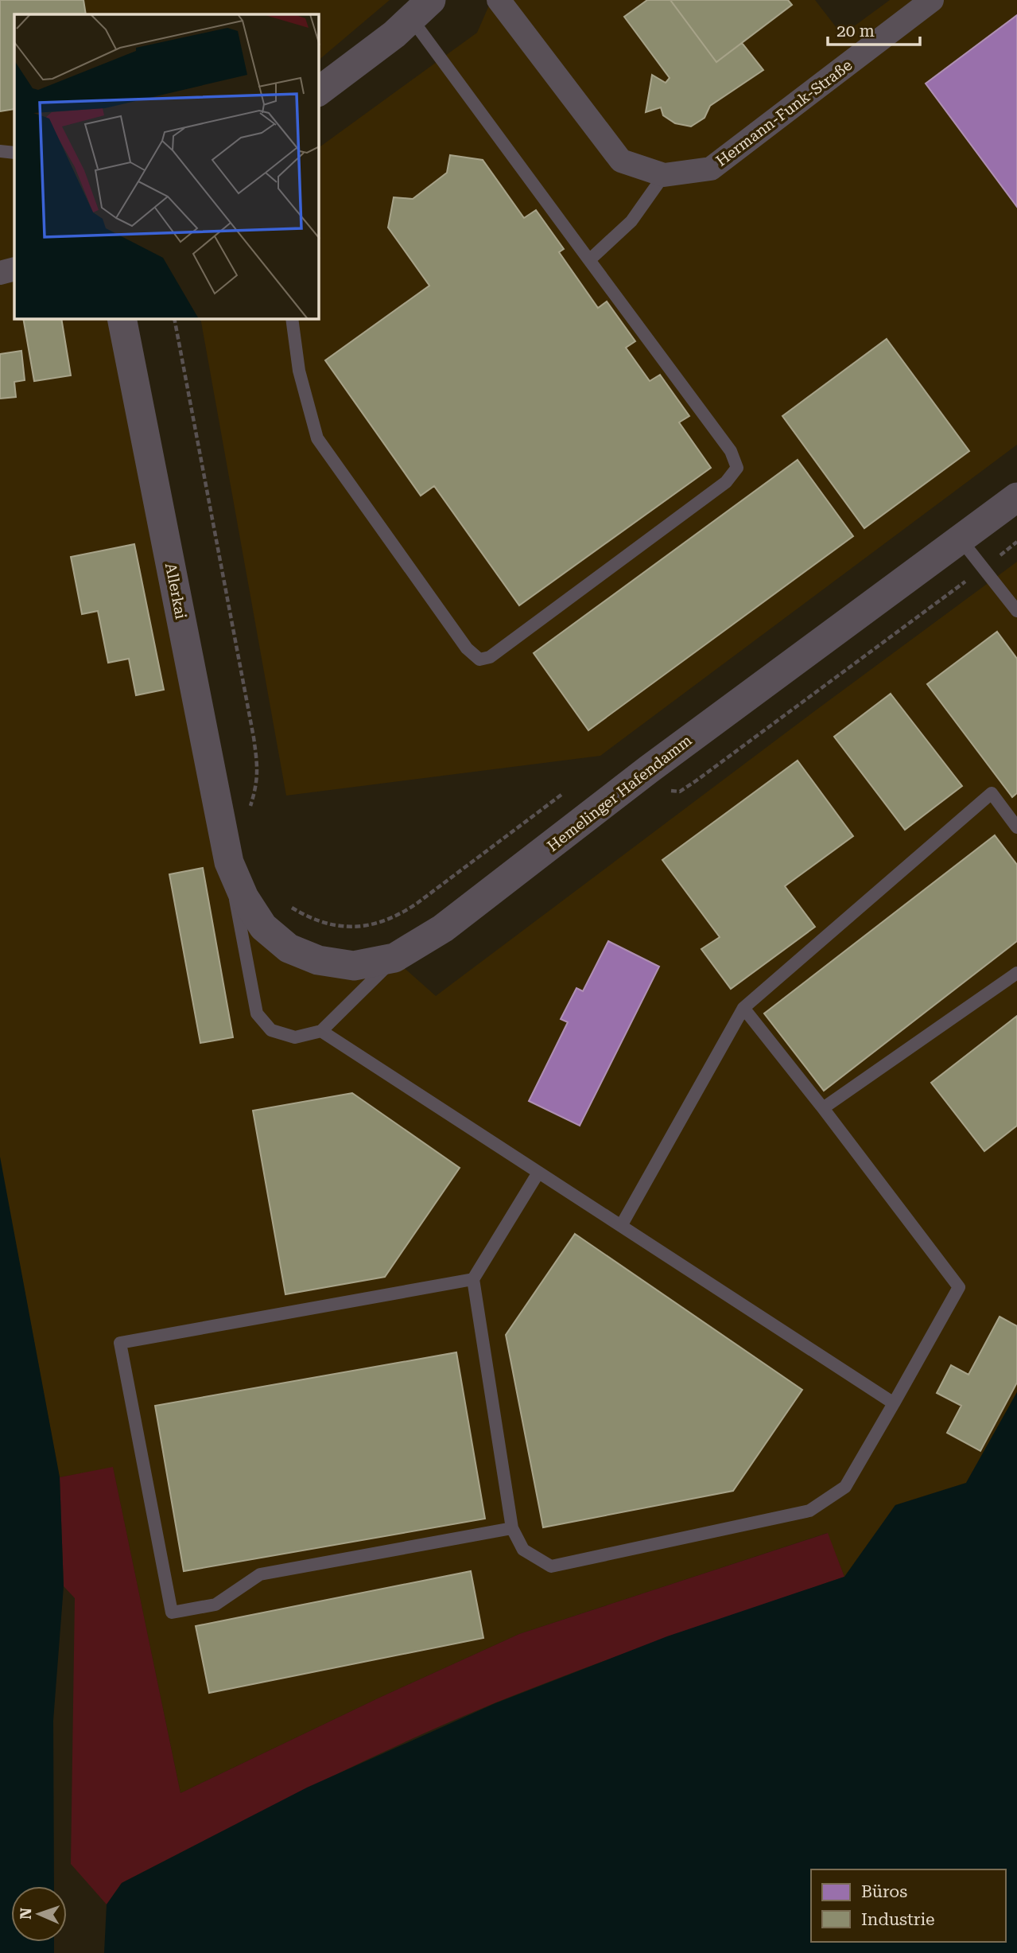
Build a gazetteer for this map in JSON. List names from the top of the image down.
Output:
{
  "streets": {
    "street": ["Hermann-Funk-Straße", "Allerkai", "Hemelinger Hafendamm"]
  },
  "crossings": [
    ["Allerkai", "Hemelinger Hafendamm"]
  ],
  "legend": ["Büros", "Industrie"],
  "scale_bar": "20 m",
  "north": "left"
}
